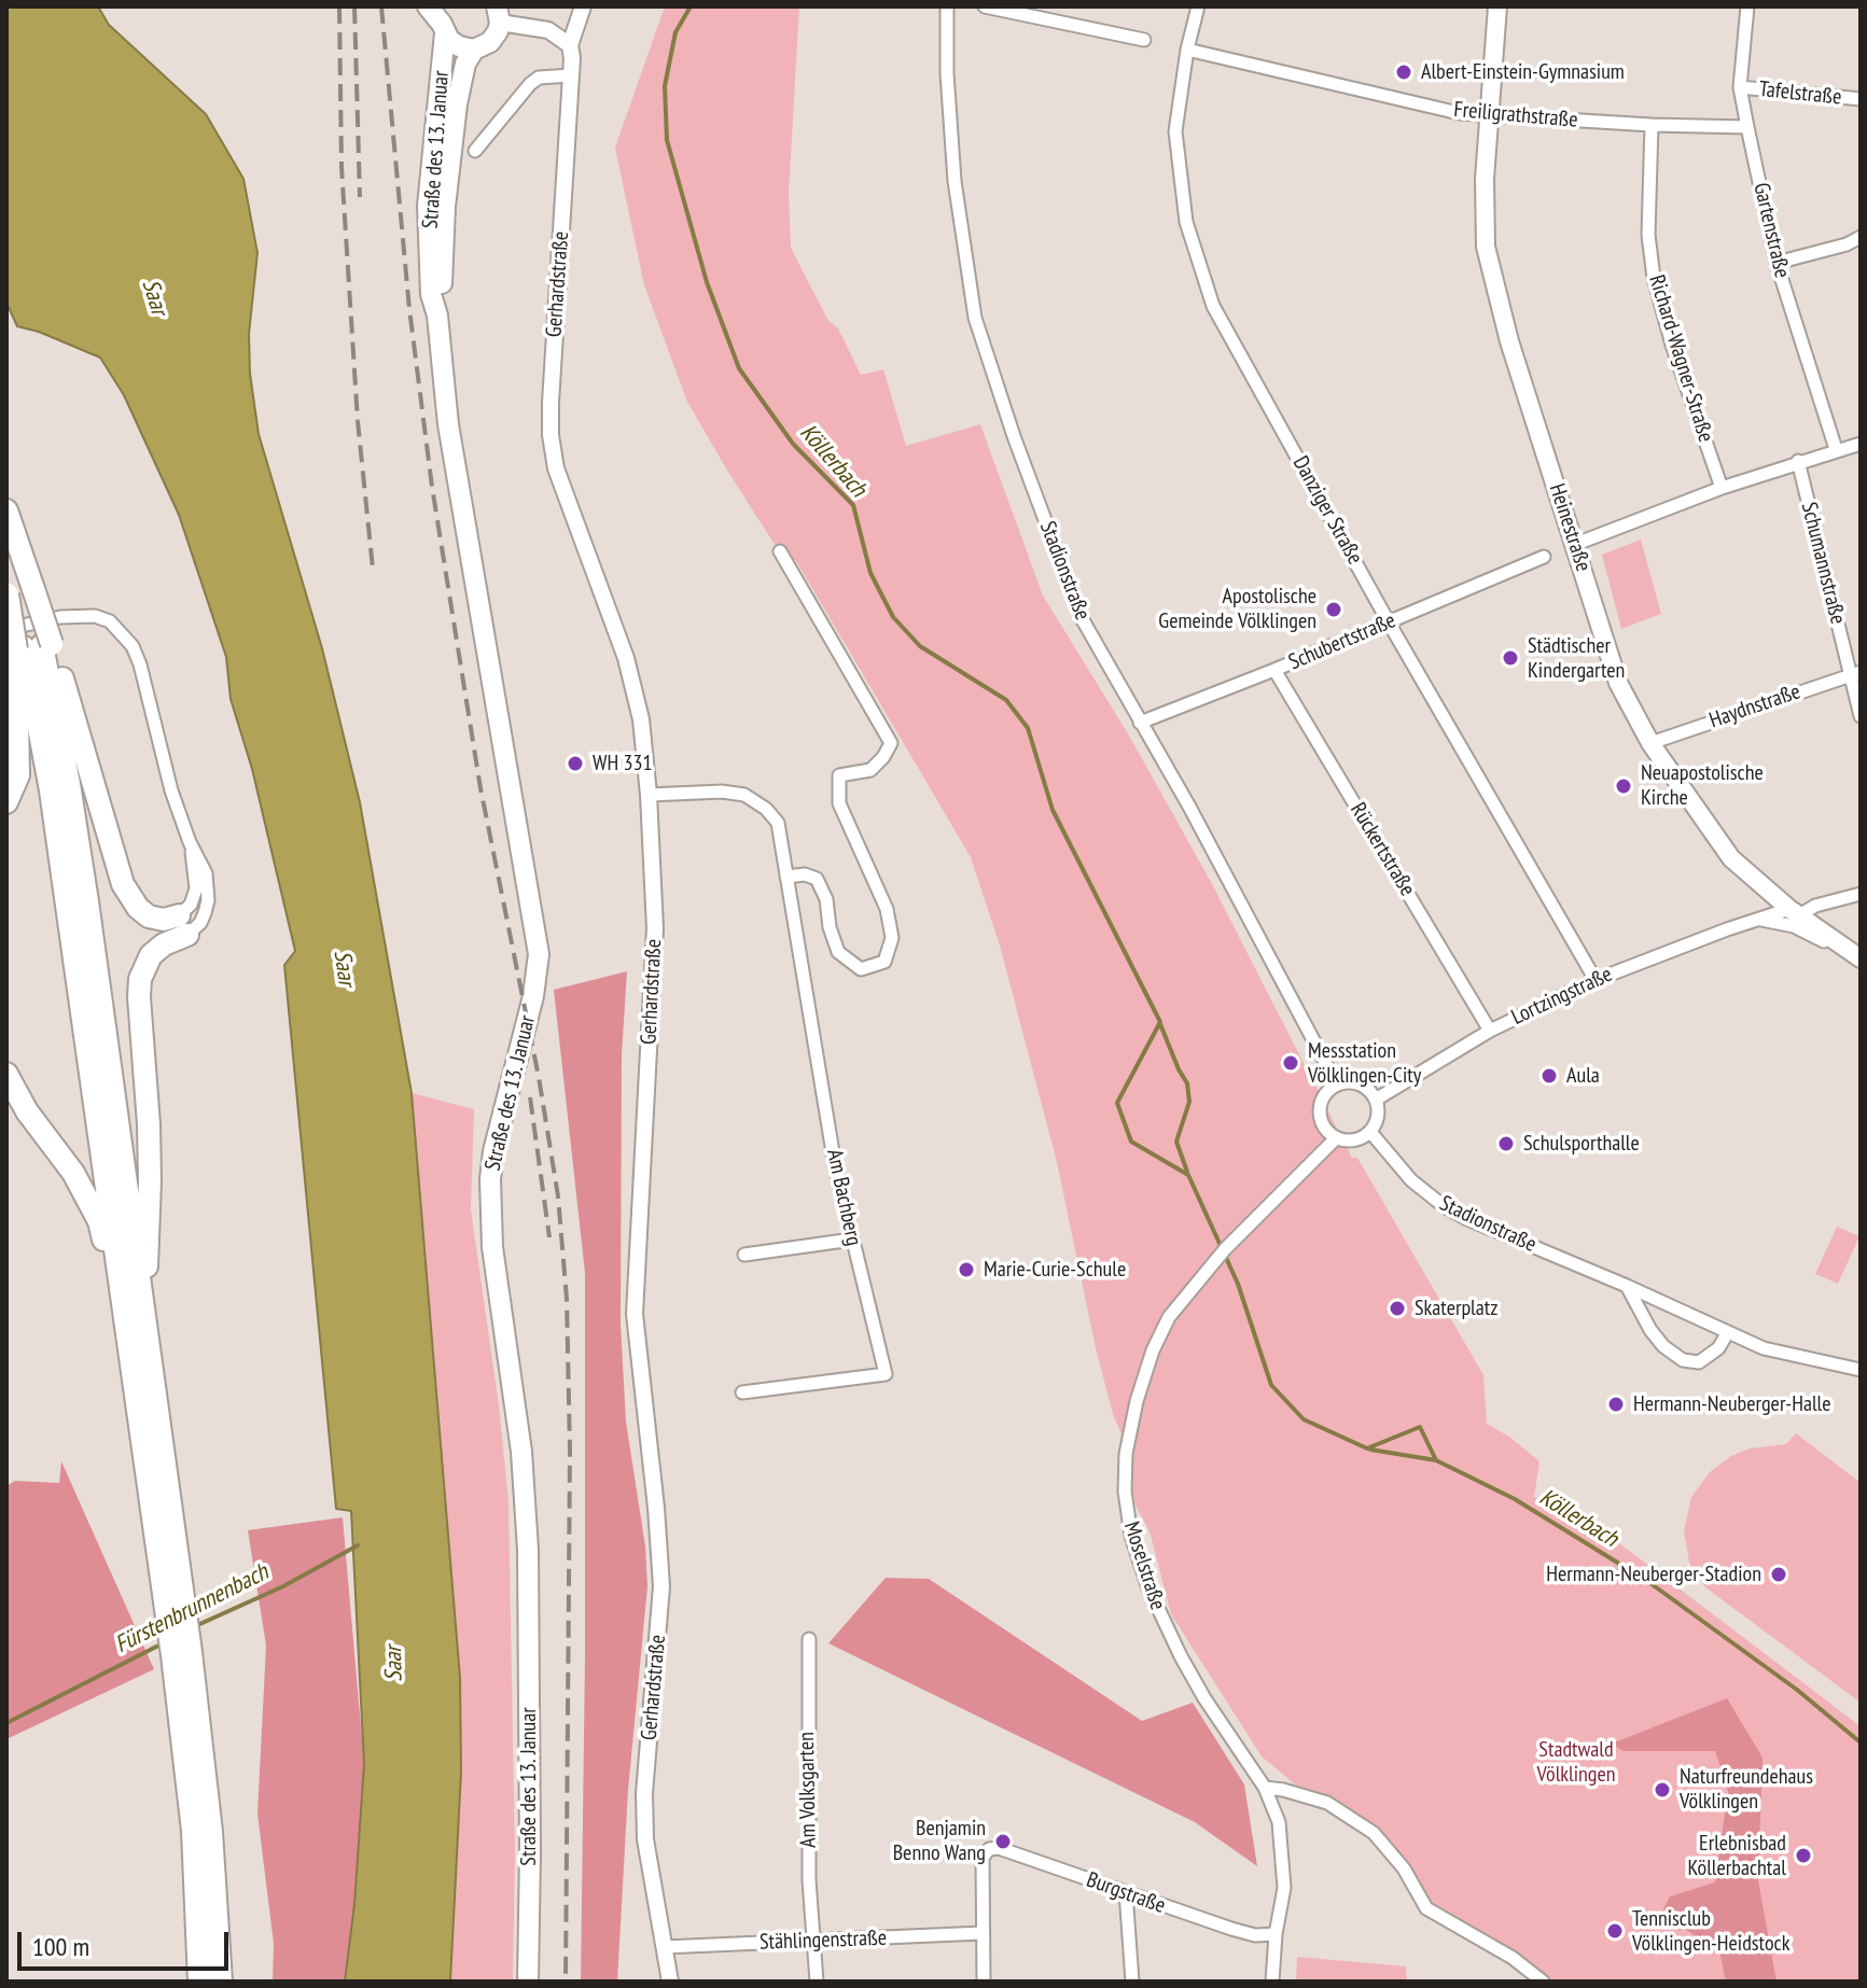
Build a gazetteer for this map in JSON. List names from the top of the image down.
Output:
{
  "streets": {
    "main road": ["Straße des 13. Januar", "Heinestraße"],
    "street": [
      "Tafelstraße",
      "Freiligrathstraße",
      "Gartenstraße",
      "Gerhardstraße",
      "Richard-Wagner-Straße",
      "Danziger Straße",
      "Schumannstraße",
      "Stadionstraße",
      "Schubertstraße",
      "Haydnstraße",
      "Rückertstraße",
      "Lortzingstraße",
      "Am Bachberg",
      "Moselstraße",
      "Am Volksgarten",
      "Burgstraße",
      "Stählingenstraße"
    ]
  },
  "crossings": [
    ["Tafelstraße", "Gartenstraße"],
    ["Freiligrathstraße", "Gartenstraße"],
    ["Freiligrathstraße", "Richard-Wagner-Straße"],
    ["Freiligrathstraße", "Danziger Straße"],
    ["Freiligrathstraße", "Heinestraße"],
    ["Gerhardstraße", "Am Bachberg"],
    ["Gerhardstraße", "Stählingenstraße"],
    ["Danziger Straße", "Schubertstraße"],
    ["Danziger Straße", "Lortzingstraße"],
    ["Heinestraße", "Haydnstraße"],
    ["Heinestraße", "Lortzingstraße"],
    ["Schumannstraße", "Haydnstraße"],
    ["Stadionstraße", "Schubertstraße"],
    ["Stadionstraße", "Lortzingstraße"],
    ["Stadionstraße", "Moselstraße"],
    ["Schubertstraße", "Rückertstraße"],
    ["Rückertstraße", "Lortzingstraße"],
    ["Lortzingstraße", "Moselstraße"],
    ["Moselstraße", "Burgstraße"],
    ["Am Volksgarten", "Stählingenstraße"],
    ["Burgstraße", "Stählingenstraße"]
  ],
  "water": ["Saar", "Köllerbach", "Fürstenbrunnenbach"],
  "parks": ["Stadtwald Völklingen"],
  "places": [
    "Albert-Einstein-Gymnasium",
    "Apostolische Gemeinde Völklingen",
    "Städtischer Kindergarten",
    "WH 331",
    "Neuapostolische Kirche",
    "Messstation Völklingen-City",
    "Aula",
    "Schulsporthalle",
    "Marie-Curie-Schule",
    "Skaterplatz",
    "Hermann-Neuberger-Halle",
    "Hermann-Neuberger-Stadion",
    "Naturfreundehaus Völklingen",
    "Benjamin Benno Wang",
    "Erlebnisbad Köllerbachtal",
    "Tennisclub Völklingen-Heidstock"
  ],
  "scale_bar": "100 m"
}
